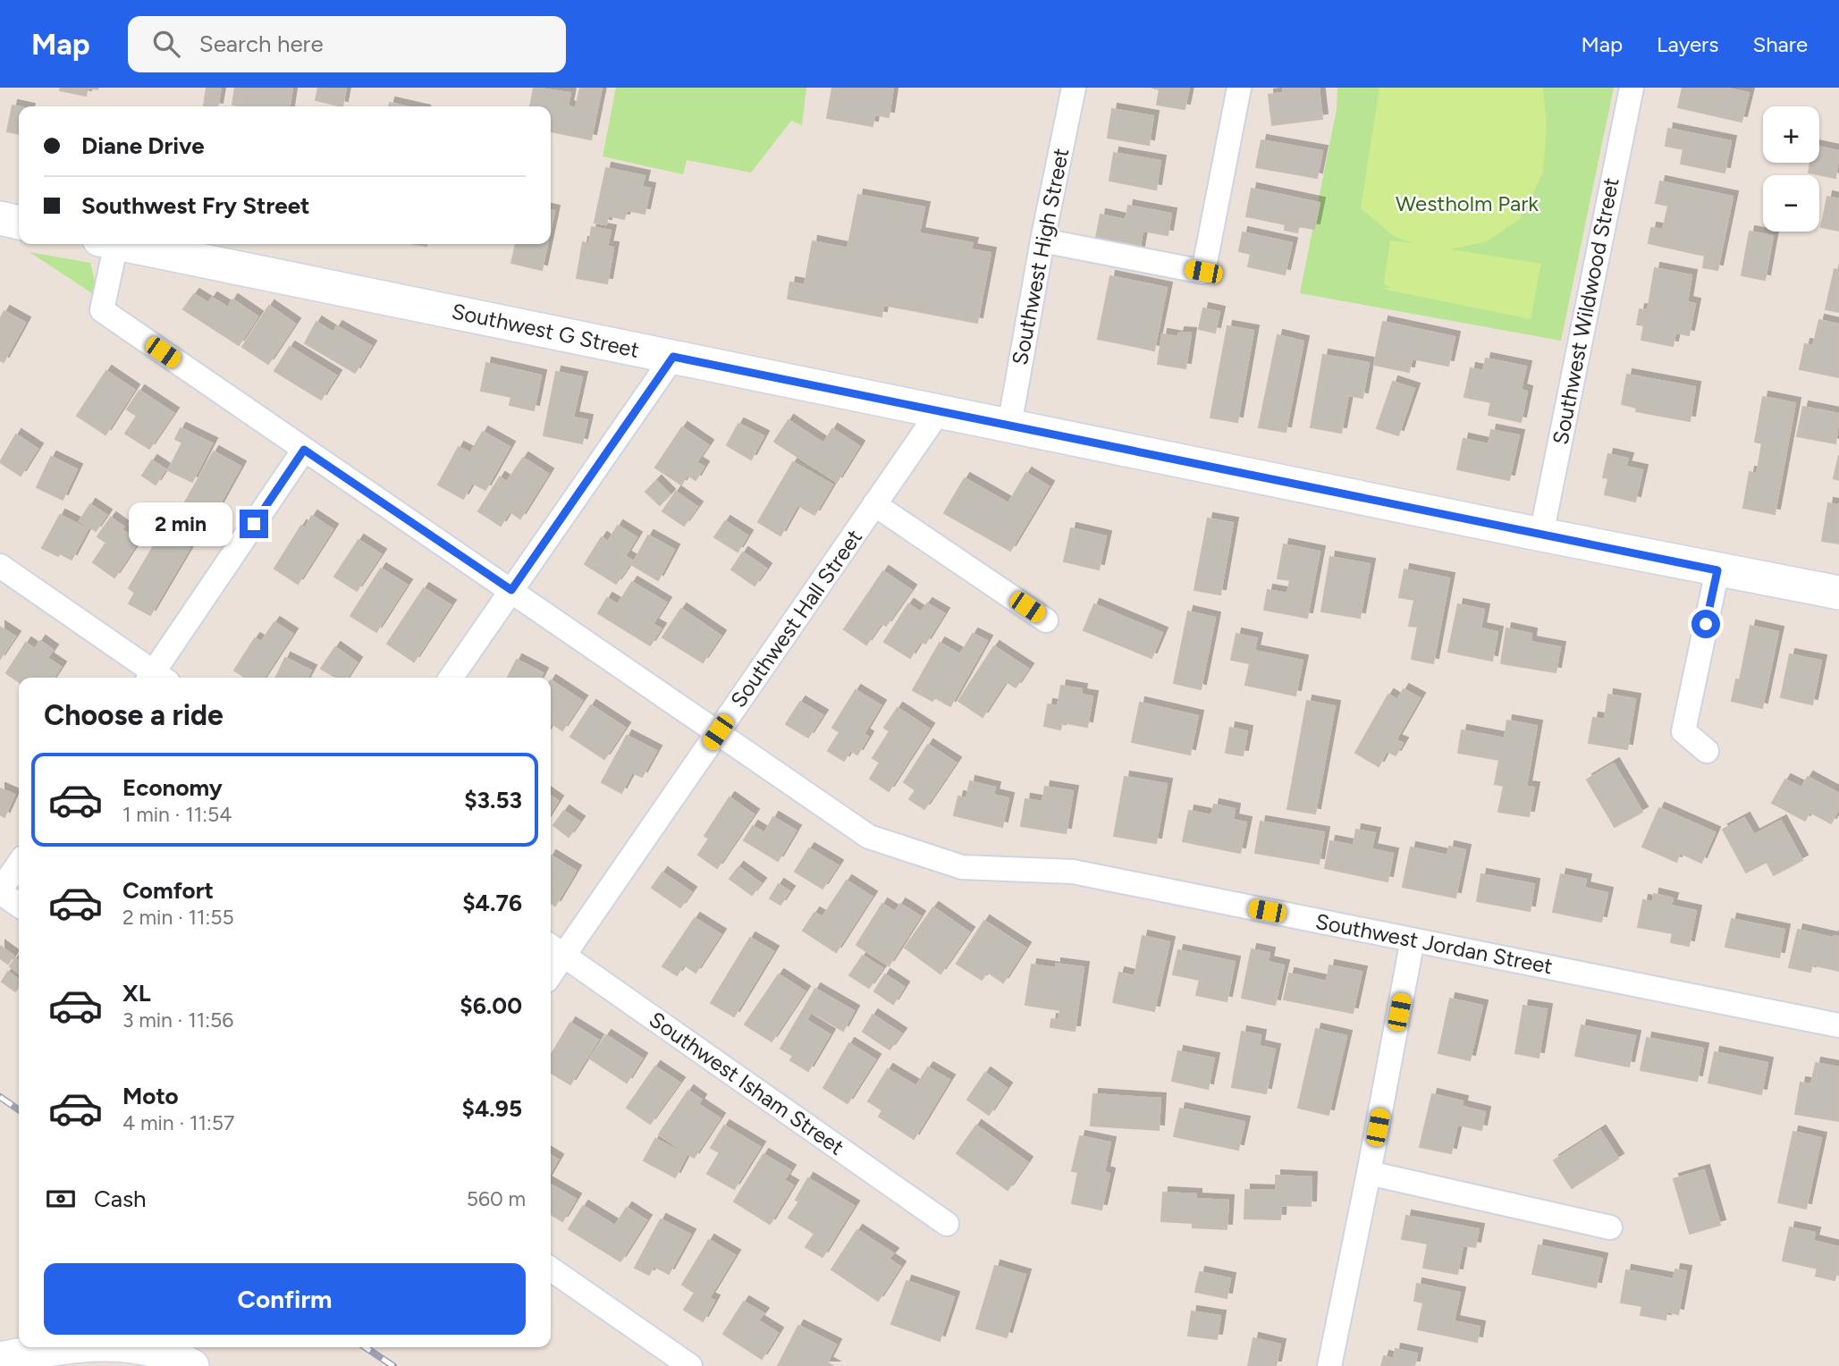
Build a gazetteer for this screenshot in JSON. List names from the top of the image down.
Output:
{
  "streets": {
    "main road": ["Southwest G Street"],
    "street": [
      "Southwest High Street",
      "Southwest Wildwood Street",
      "Southwest Hall Street",
      "Southwest Jordan Street",
      "Southwest Isham Street"
    ]
  },
  "crossings": [
    ["Southwest High Street", "Southwest G Street"],
    ["Southwest Wildwood Street", "Southwest G Street"],
    ["Southwest G Street", "Southwest Hall Street"],
    ["Southwest Hall Street", "Southwest Jordan Street"],
    ["Southwest Hall Street", "Southwest Isham Street"]
  ],
  "parks": ["Westholm Park"],
  "page": {
    "header": "Map",
    "search": "Search here",
    "nav": ["Map", "Layers", "Share"],
    "map_buttons": ["+", "−"],
    "banner": ["Diane Drive", "Southwest Fry Street"],
    "bubble": "2 min",
    "heading": "Choose a ride",
    "list": [
      {
        "name": "Economy",
        "note": "1 min · 11:54",
        "value": "$3.53"
      },
      {
        "name": "Comfort",
        "note": "2 min · 11:55",
        "value": "$4.76"
      },
      {
        "name": "XL",
        "note": "3 min · 11:56",
        "value": "$6.00"
      },
      {
        "name": "Moto",
        "note": "4 min · 11:57",
        "value": "$4.95"
      }
    ],
    "pay": ["Cash", "560 m"],
    "buttons": "Confirm"
  }
}
